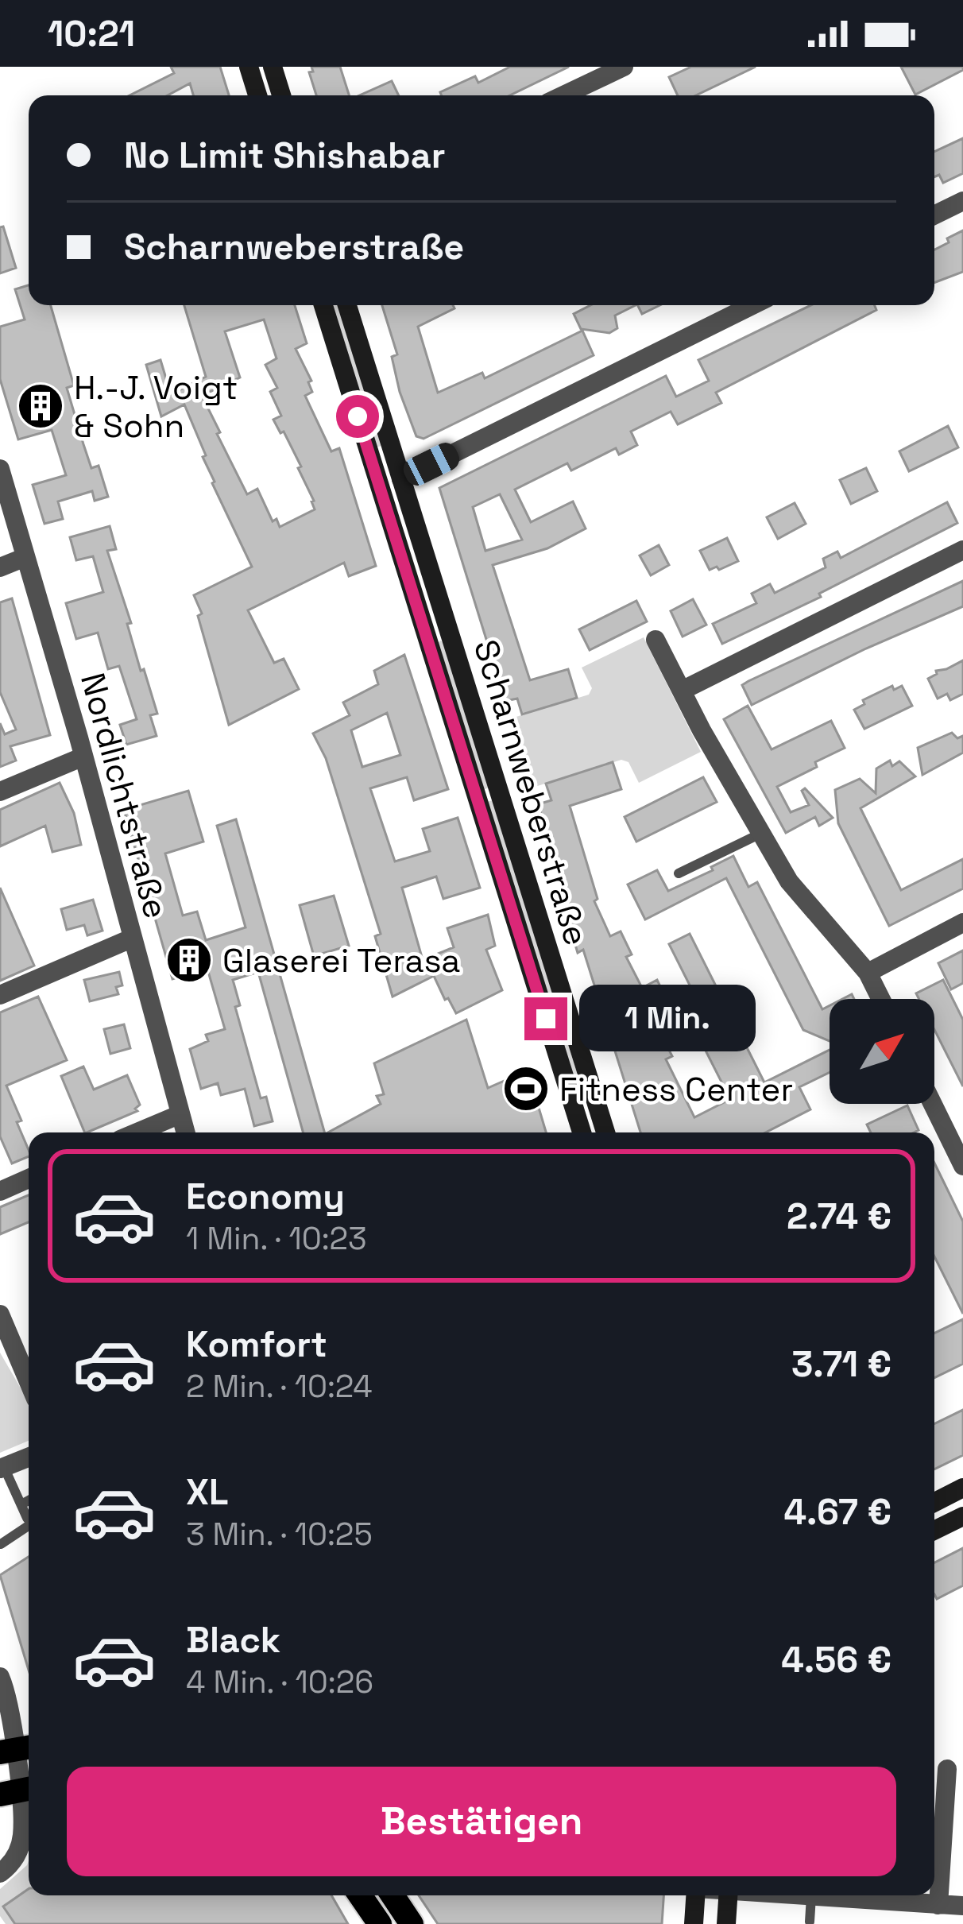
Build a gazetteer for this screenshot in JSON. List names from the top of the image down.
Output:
{
  "streets": {
    "main road": ["Scharnweberstraße"],
    "street": ["Nordlichtstraße"]
  },
  "places": {
    "building": ["H.-J. Voigt & Sohn", "Glaserei Terasa"],
    "sports": ["Fitness Center"]
  },
  "north": "top right",
  "page": {
    "status": "10:21",
    "banner": ["No Limit Shishabar", "Scharnweberstraße"],
    "bubble": "1 Min.",
    "list": [
      {
        "name": "Economy",
        "note": "1 Min. · 10:23",
        "value": "2.74 €"
      },
      {
        "name": "Komfort",
        "note": "2 Min. · 10:24",
        "value": "3.71 €"
      },
      {
        "name": "XL",
        "note": "3 Min. · 10:25",
        "value": "4.67 €"
      },
      {
        "name": "Black",
        "note": "4 Min. · 10:26",
        "value": "4.56 €"
      }
    ],
    "buttons": "Bestätigen"
  }
}
